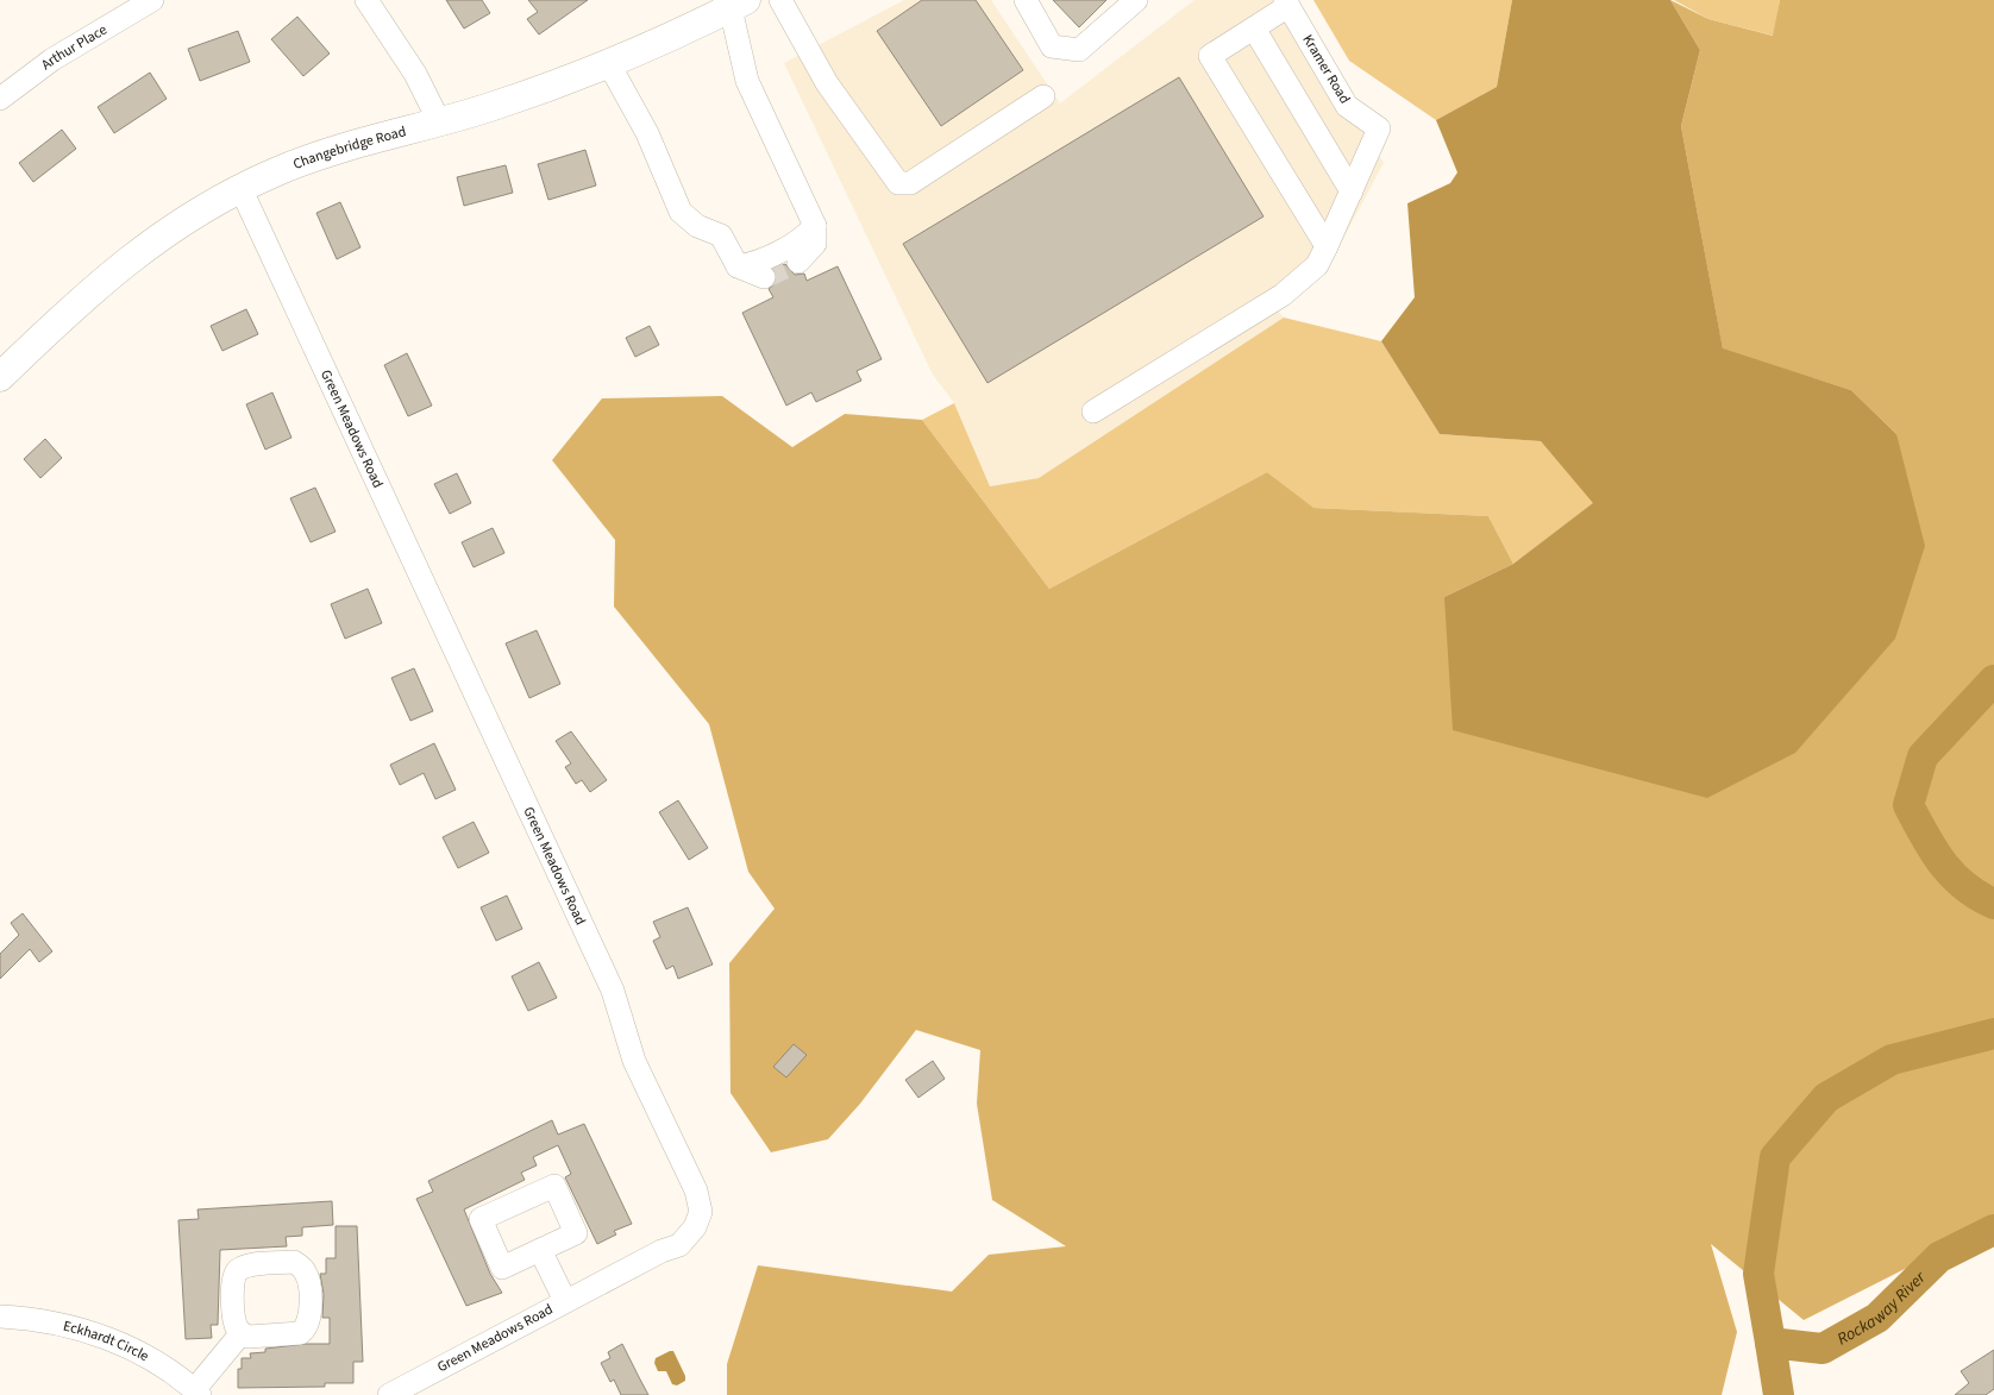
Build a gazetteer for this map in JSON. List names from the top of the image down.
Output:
{
  "streets": {
    "main road": ["Changebridge Road"],
    "street": [
      "Arthur Place",
      "Kramer Road",
      "Green Meadows Road",
      "Eckhardt Circle"
    ]
  },
  "crossings": [
    ["Changebridge Road", "Green Meadows Road"]
  ],
  "water": ["Rockaway River"]
}
